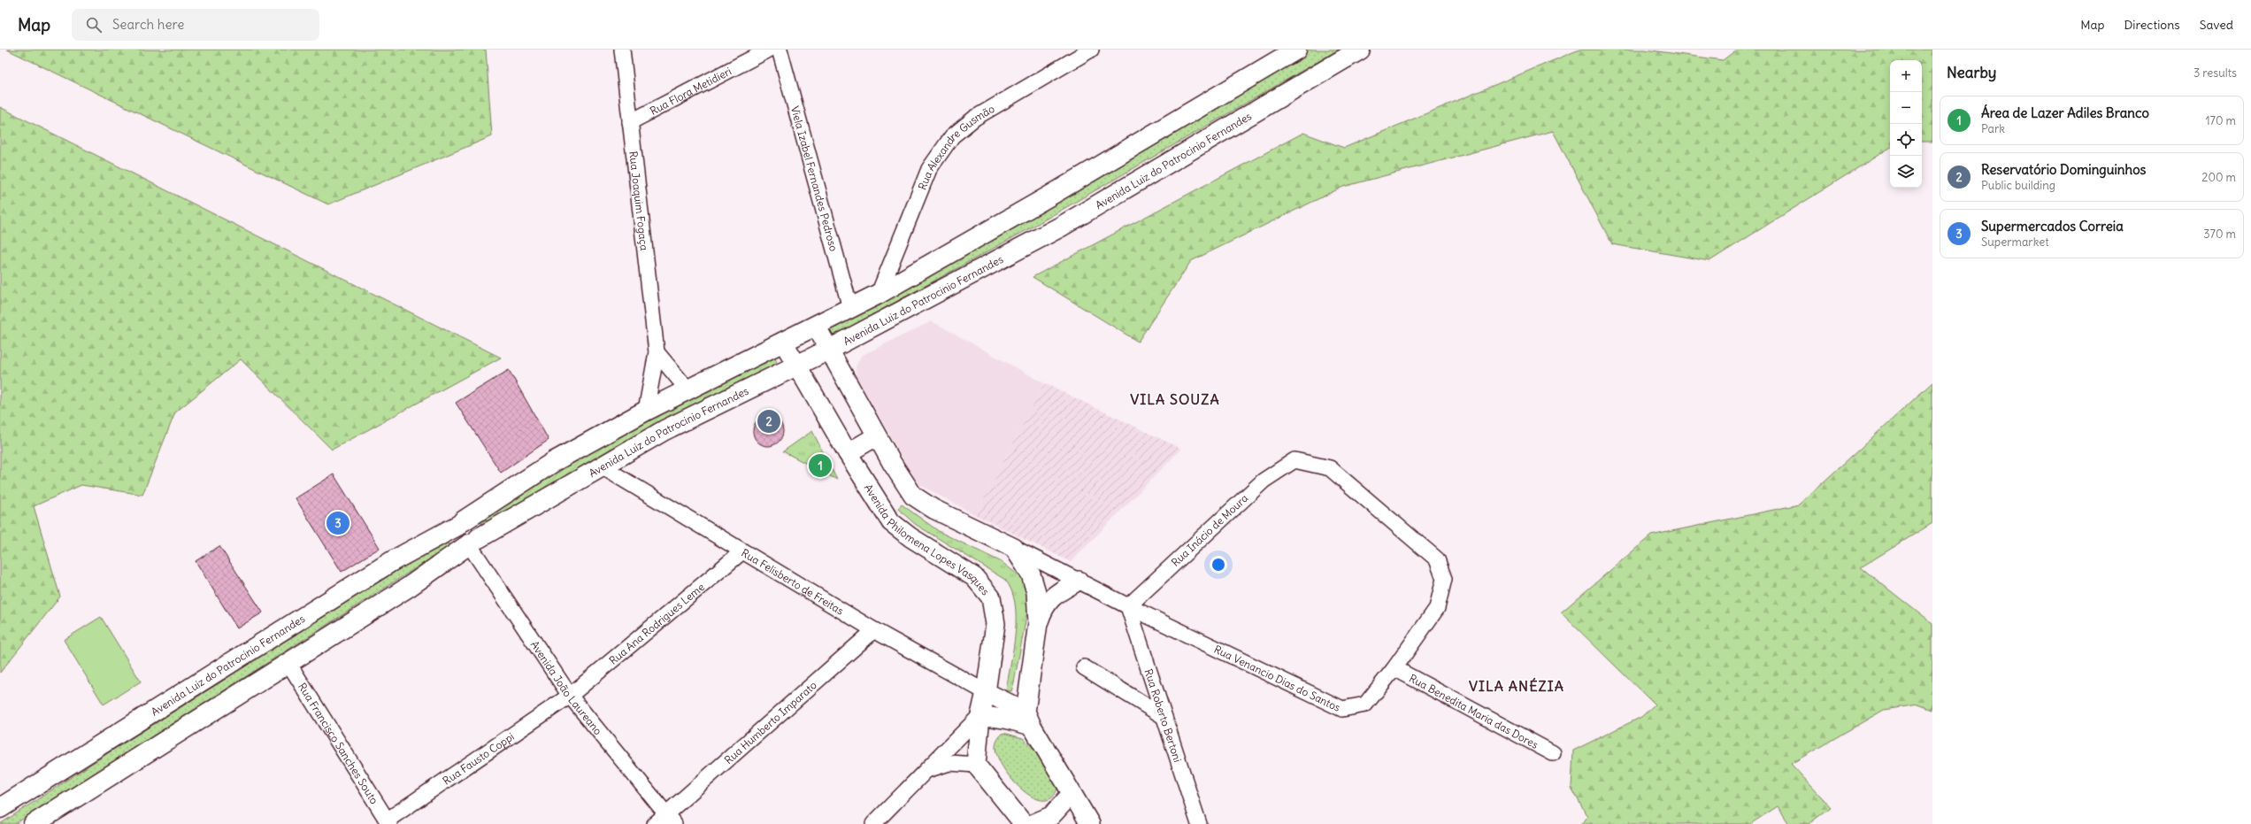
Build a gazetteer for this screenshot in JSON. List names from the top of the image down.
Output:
{
  "streets": {
    "main road": ["Avenida Luiz do Patrocinio Fernandes"],
    "street": [
      "Rua Flora Metidieri",
      "Rua Alexandre Gusmão",
      "Viela Izabel Fernandes Pedroso",
      "Rua Joaquim Fogaça",
      "Rua Inácio de Moura",
      "Avenida Philomena Lopes Vasques",
      "Rua Felisberto de Freitas",
      "Rua Ana Rodrigues Leme",
      "Rua Venancio Dias do Santos",
      "Avenida João Laureano",
      "Rua Benedita Maria das Dores",
      "Rua Roberto Bertoni",
      "Rua Humberto Imparato",
      "Rua Francisco Sanches Souto",
      "Rua Fausto Coppi"
    ]
  },
  "crossings": [
    ["Rua Flora Metidieri", "Rua Joaquim Fogaça"],
    ["Rua Alexandre Gusmão", "Avenida Luiz do Patrocinio Fernandes"],
    ["Avenida Luiz do Patrocinio Fernandes", "Viela Izabel Fernandes Pedroso"],
    ["Avenida Luiz do Patrocinio Fernandes", "Rua Joaquim Fogaça"],
    ["Avenida Luiz do Patrocinio Fernandes", "Avenida Philomena Lopes Vasques"],
    ["Avenida Luiz do Patrocinio Fernandes", "Rua Felisberto de Freitas"],
    ["Avenida Luiz do Patrocinio Fernandes", "Avenida João Laureano"],
    ["Avenida Luiz do Patrocinio Fernandes", "Rua Francisco Sanches Souto"],
    ["Rua Inácio de Moura", "Rua Venancio Dias do Santos"],
    ["Rua Inácio de Moura", "Rua Roberto Bertoni"],
    ["Avenida Philomena Lopes Vasques", "Rua Felisberto de Freitas"],
    ["Avenida Philomena Lopes Vasques", "Rua Venancio Dias do Santos"],
    ["Rua Felisberto de Freitas", "Rua Ana Rodrigues Leme"],
    ["Rua Felisberto de Freitas", "Rua Humberto Imparato"],
    ["Rua Ana Rodrigues Leme", "Avenida João Laureano"],
    ["Rua Ana Rodrigues Leme", "Rua Fausto Coppi"],
    ["Rua Venancio Dias do Santos", "Rua Benedita Maria das Dores"],
    ["Rua Venancio Dias do Santos", "Rua Roberto Bertoni"],
    ["Avenida João Laureano", "Rua Humberto Imparato"],
    ["Avenida João Laureano", "Rua Fausto Coppi"],
    ["Rua Francisco Sanches Souto", "Rua Fausto Coppi"]
  ],
  "districts": ["VILA SOUZA", "VILA ANÉZIA"],
  "page": {
    "header": "Map",
    "search": "Search here",
    "nav": ["Map", "Directions", "Saved"],
    "heading": ["Nearby", "3 results"],
    "map_buttons": ["+", "−"],
    "list": [
      {
        "mark": "1",
        "name": "Área de Lazer Adiles Branco",
        "note": "Park",
        "value": "170 m"
      },
      {
        "mark": "2",
        "name": "Reservatório Dominguinhos",
        "note": "Public building",
        "value": "200 m"
      },
      {
        "mark": "3",
        "name": "Supermercados Correia",
        "note": "Supermarket",
        "value": "370 m"
      }
    ],
    "pins": ["2", "1", "3"]
  }
}
